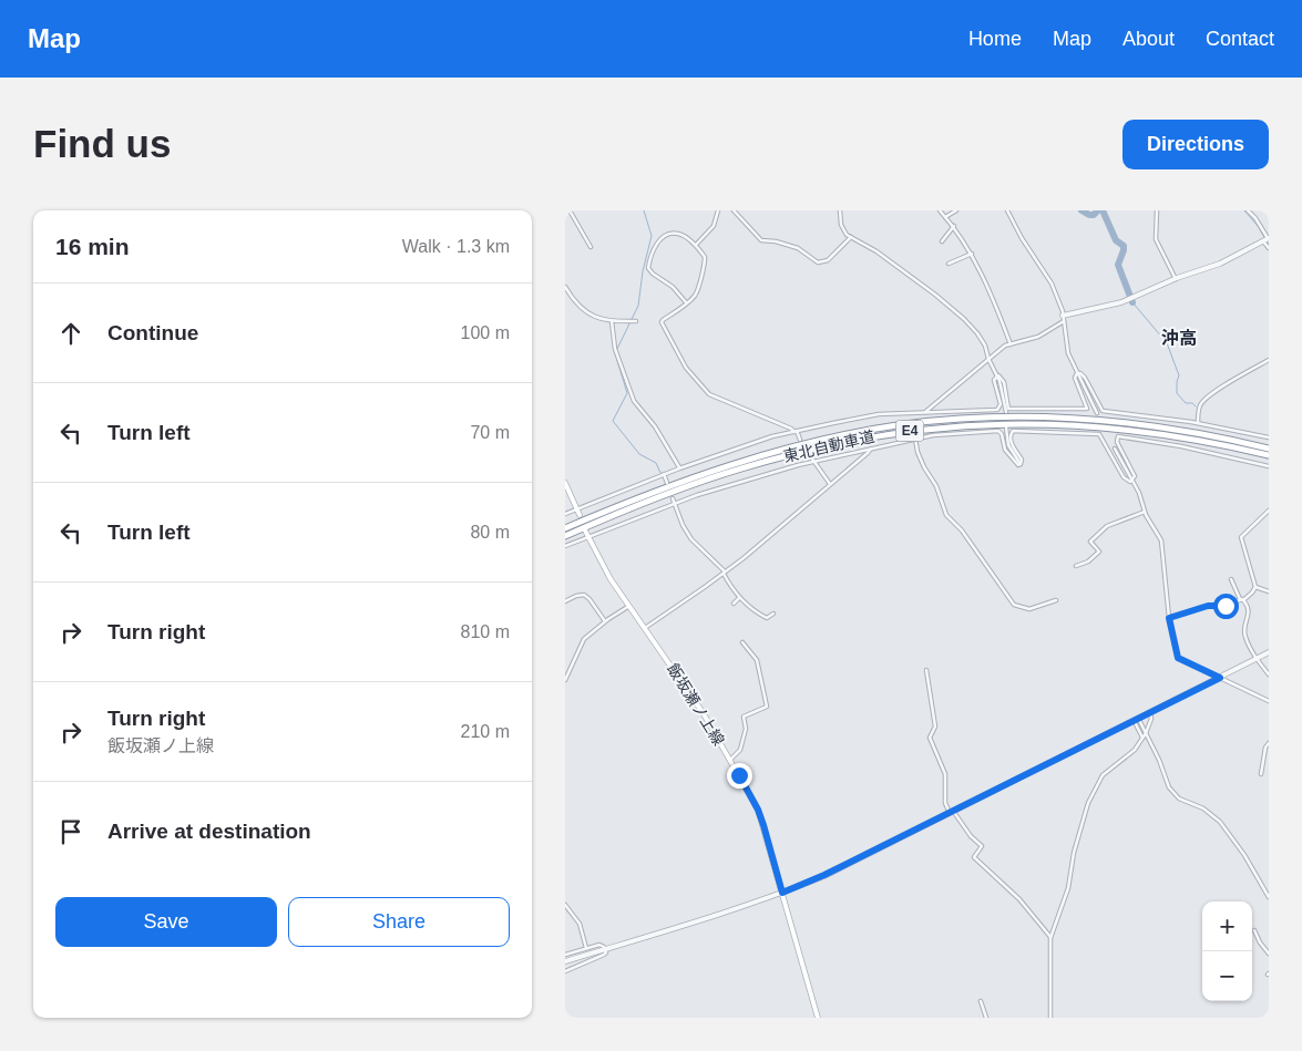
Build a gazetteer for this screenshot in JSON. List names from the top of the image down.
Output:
{
  "streets": {
    "highway": ["E4", "東北自動車道"],
    "main road": ["飯坂瀬ノ上線"]
  },
  "districts": ["沖高"],
  "page": {
    "header": "Map",
    "nav": [
      "Home",
      "Map",
      "About",
      "Contact"
    ],
    "buttons": [
      "Directions",
      ["Save", "Share"]
    ],
    "title": "Find us",
    "heading": ["16 min", "Walk · 1.3 km"],
    "list": [
      ["Continue", "100 m"],
      ["Turn left", "70 m"],
      ["Turn left", "80 m"],
      ["Turn right", "810 m"],
      ["Turn right", "飯坂瀬ノ上線", "210 m"],
      "Arrive at destination"
    ],
    "map_buttons": ["+", "−"]
  }
}
